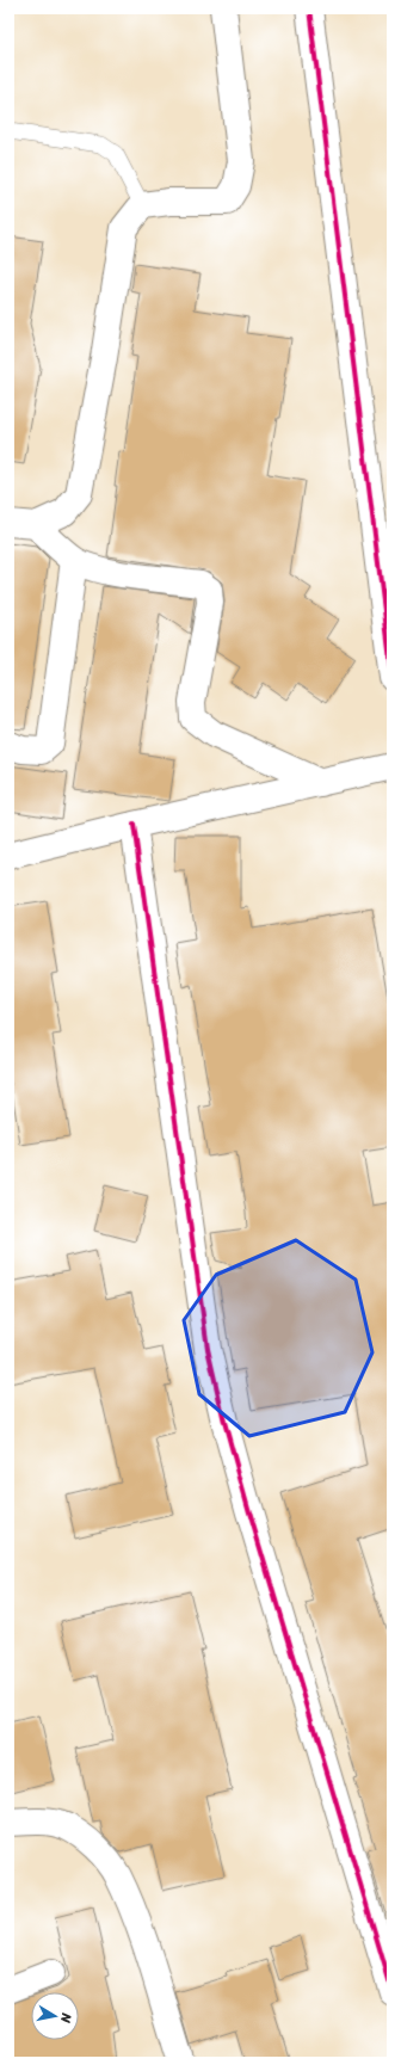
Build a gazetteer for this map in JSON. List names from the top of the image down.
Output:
{
  "north": "right"
}
